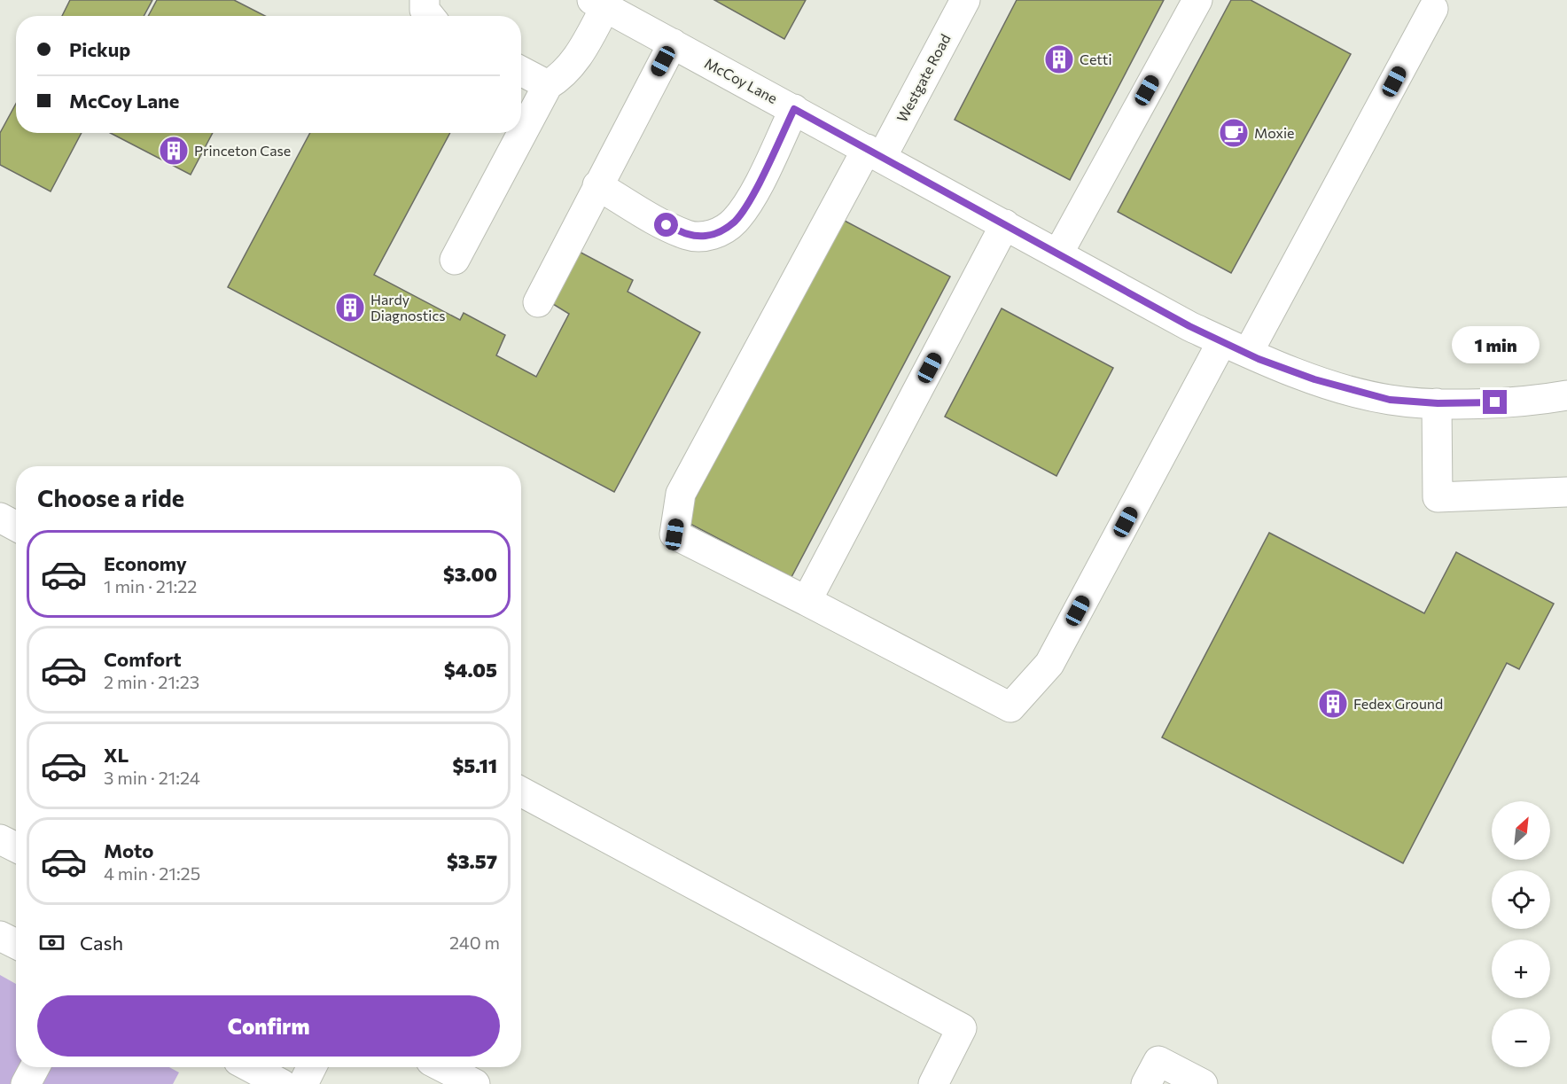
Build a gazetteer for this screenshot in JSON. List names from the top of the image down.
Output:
{
  "streets": {
    "street": ["Westgate Road", "McCoy Lane"]
  },
  "crossings": [
    ["Westgate Road", "McCoy Lane"]
  ],
  "places": {
    "building": [
      "Cetti",
      "Princeton Case",
      "Hardy Diagnostics",
      "Fedex Ground"
    ],
    "cafe": ["Moxie"]
  },
  "north": "top right",
  "page": {
    "banner": ["Pickup", "McCoy Lane"],
    "bubble": "1 min",
    "heading": "Choose a ride",
    "list": [
      {
        "name": "Economy",
        "note": "1 min · 21:22",
        "value": "$3.00"
      },
      {
        "name": "Comfort",
        "note": "2 min · 21:23",
        "value": "$4.05"
      },
      {
        "name": "XL",
        "note": "3 min · 21:24",
        "value": "$5.11"
      },
      {
        "name": "Moto",
        "note": "4 min · 21:25",
        "value": "$3.57"
      }
    ],
    "map_buttons": ["+", "−"],
    "pay": ["Cash", "240 m"],
    "buttons": "Confirm"
  }
}
